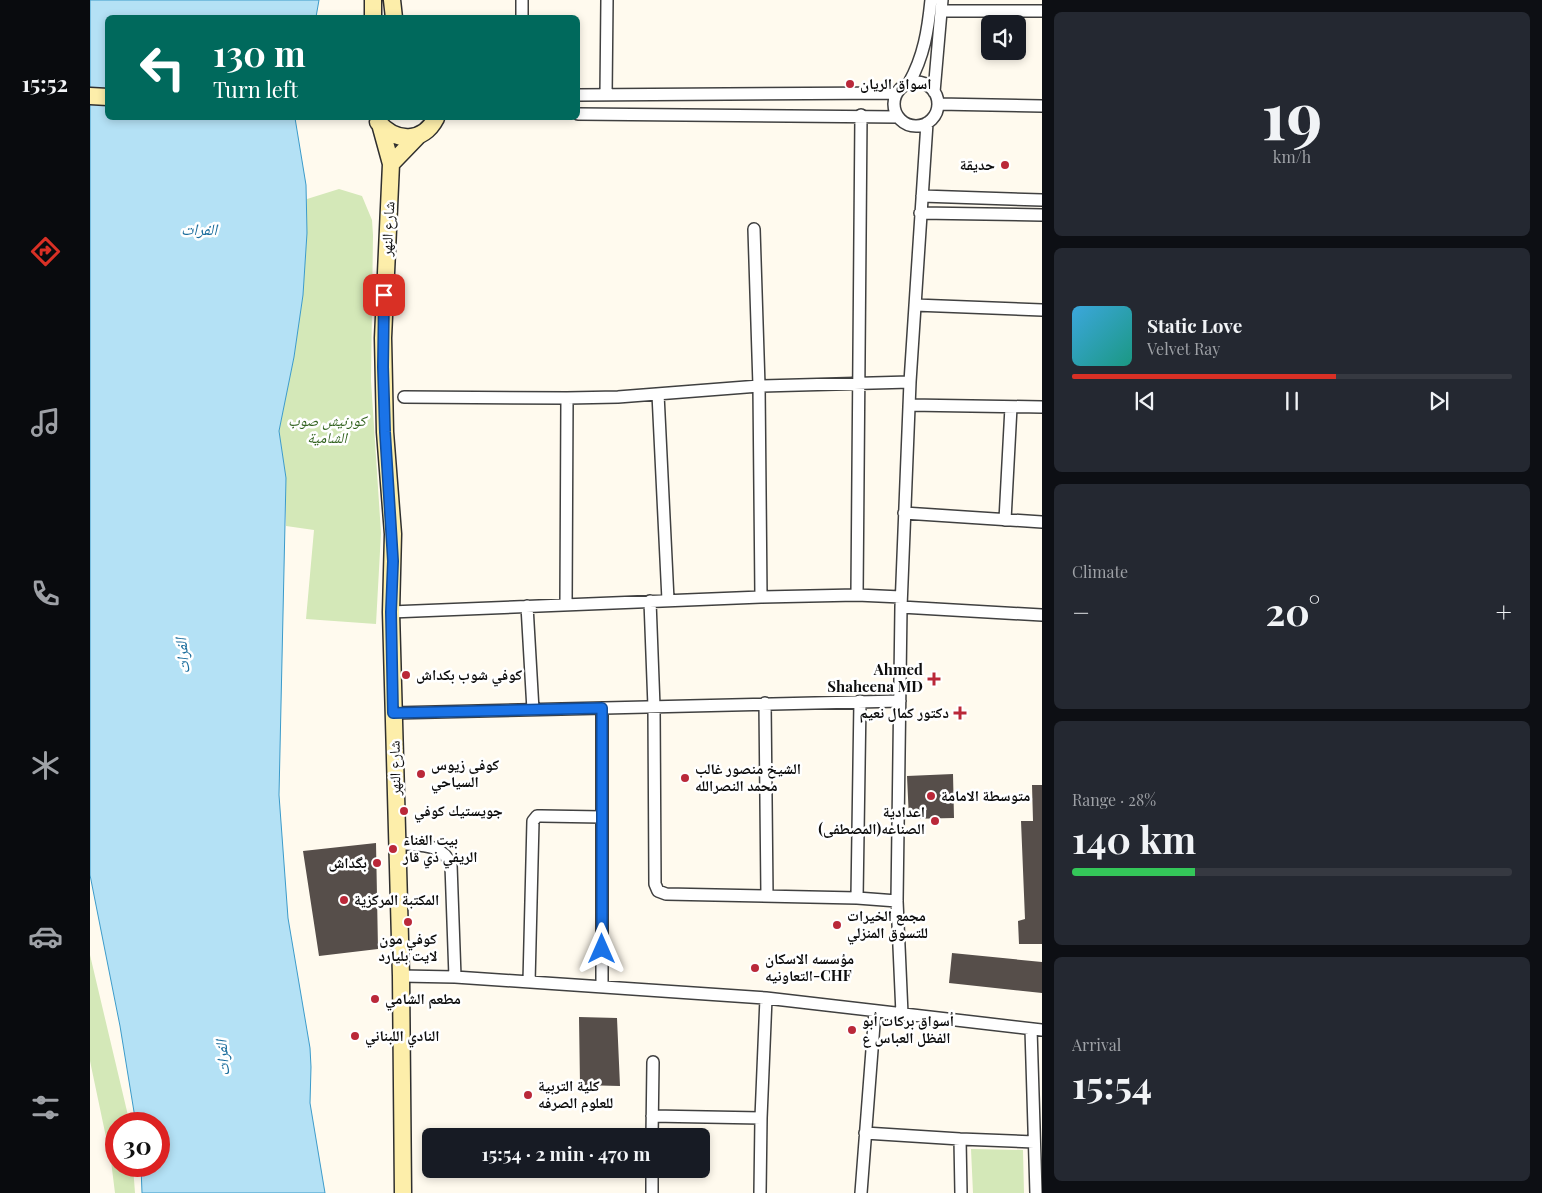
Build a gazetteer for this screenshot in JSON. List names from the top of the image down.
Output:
{
  "streets": {
    "main road": ["شارع النهر"]
  },
  "water": ["الفرات"],
  "parks": ["كورنيش صوب الشامية"],
  "places": {
    "other": [
      "اسواق الريان",
      "حديقة",
      "كوفي شوب بكداش",
      "كوفي زيوس السياحي",
      "الشيخ منصور غالب محمد النصرالله",
      "متوسطة الامامة",
      "جويستيك كوفي",
      "اعدادية الصناعه(المصطفى)",
      "بيت الغناء الريفي ذي قار",
      "بگداش",
      "المكتبة المركزية",
      "كوفي مون لايت بليارد",
      "مجمع الخيرات للتسوق المنزلي",
      "مؤسسه الاسكان التعاونيه-CHF",
      "مطعم الشامي",
      "أسواق بركات أبو الفظل العباس ع",
      "النادي اللبناني",
      "كلية التربية للعلوم الصرفه"
    ],
    "health": ["Ahmed Shaheena MD", "دكتور كمال نعيم"]
  },
  "page": {
    "tabs": "15:52",
    "tile": [
      ["19", "km/h"],
      "Climate",
      ["Range · 28%", "140 km"],
      ["Arrival", "15:54"]
    ],
    "turn": ["130 m", "Turn left"],
    "song": ["Static Love", "Velvet Ray"],
    "heat": ["−", "20°", "+"],
    "limit": "30",
    "trip": "15:54 · 2 min · 470 m"
  }
}
